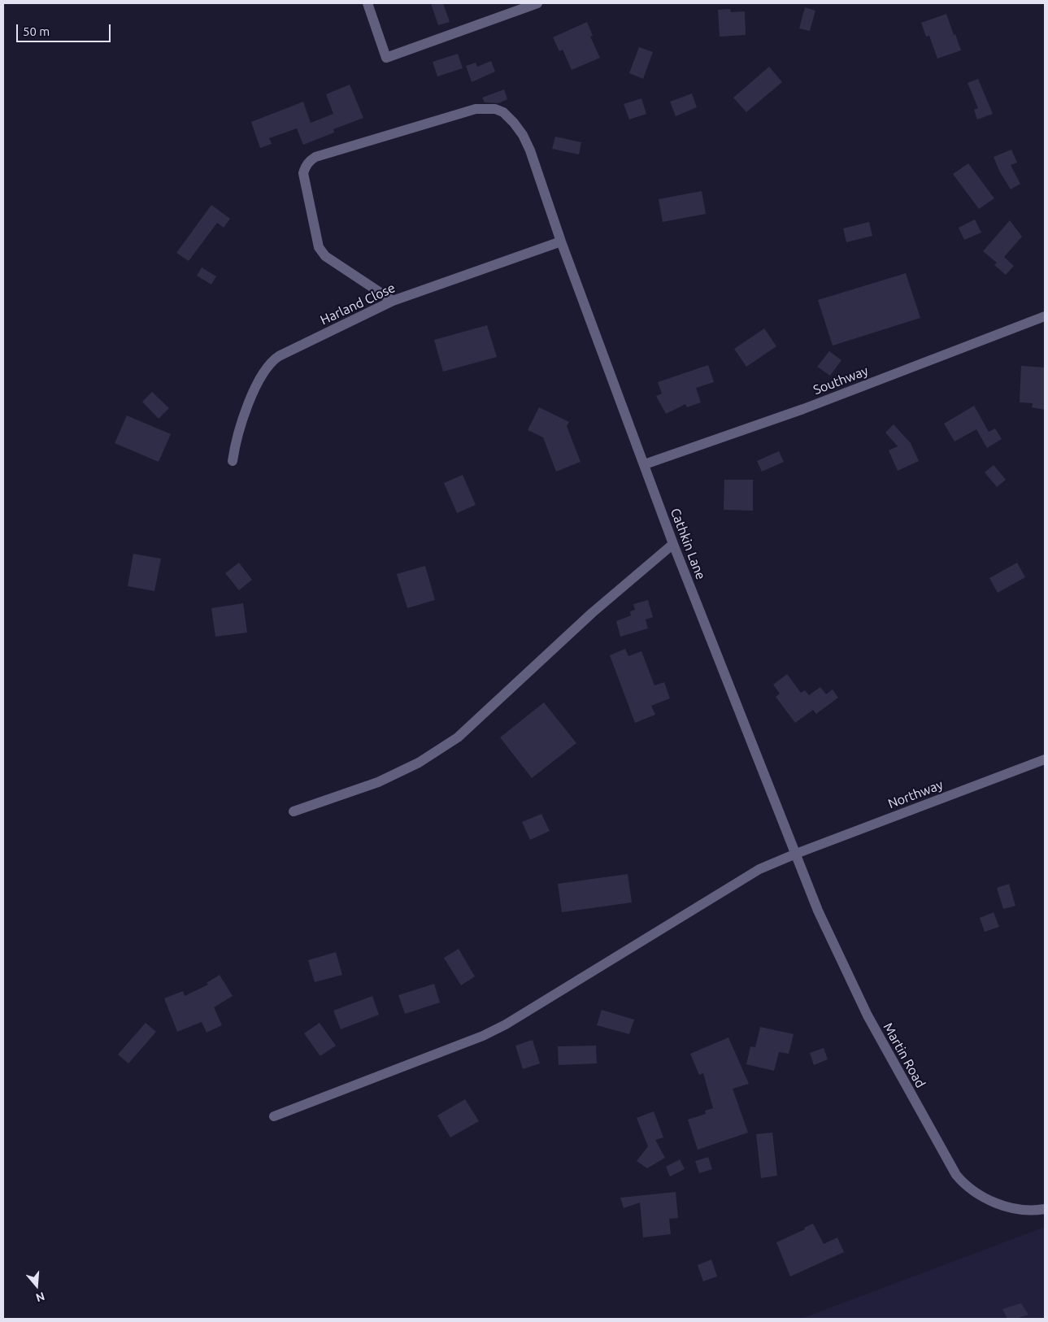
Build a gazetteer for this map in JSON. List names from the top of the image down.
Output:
{
  "streets": {
    "street": [
      "Harland Close",
      "Southway",
      "Cathkin Lane",
      "Northway",
      "Martin Road"
    ]
  },
  "crossings": [
    ["Harland Close", "Cathkin Lane"],
    ["Southway", "Cathkin Lane"],
    ["Cathkin Lane", "Northway"],
    ["Cathkin Lane", "Martin Road"],
    ["Northway", "Martin Road"]
  ],
  "scale_bar": "50 m",
  "north": "bottom"
}
